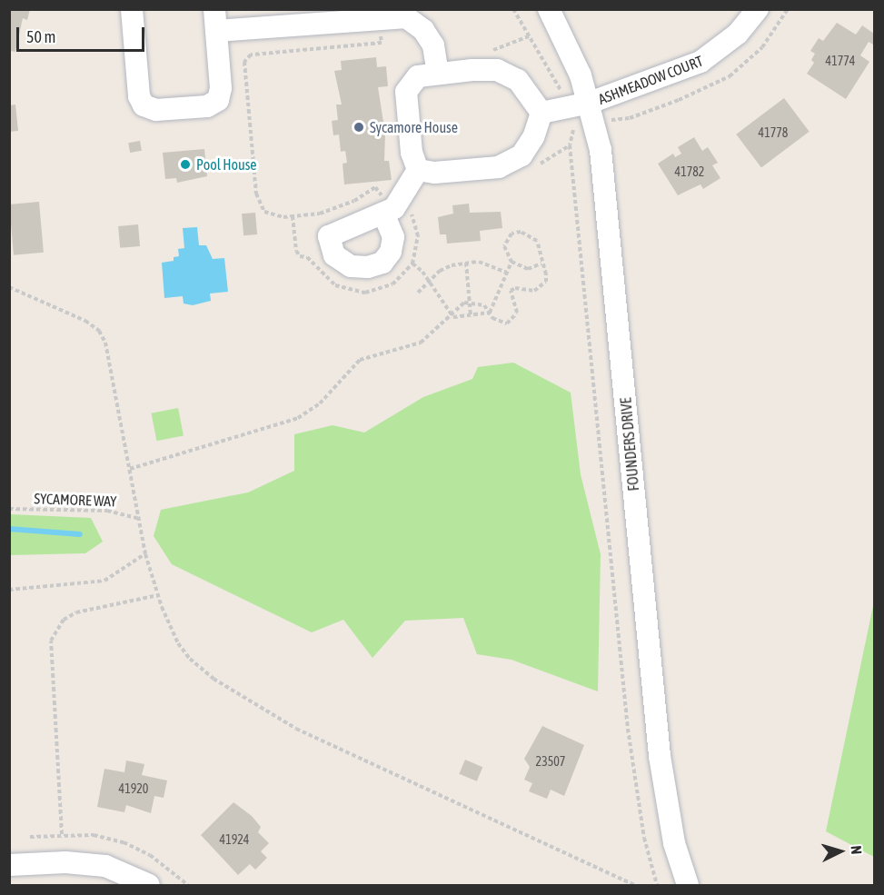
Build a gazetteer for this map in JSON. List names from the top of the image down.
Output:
{
  "streets": {
    "street": ["ASHMEADOW COURT", "FOUNDERS DRIVE"],
    "path": ["SYCAMORE WAY"]
  },
  "crossings": [
    ["ASHMEADOW COURT", "FOUNDERS DRIVE"]
  ],
  "places": ["Sycamore House", "Pool House"],
  "house_numbers": [
    "41774",
    "41778",
    "41782",
    "23507",
    "41920",
    "41924"
  ],
  "scale_bar": "50 m",
  "north": "right"
}
